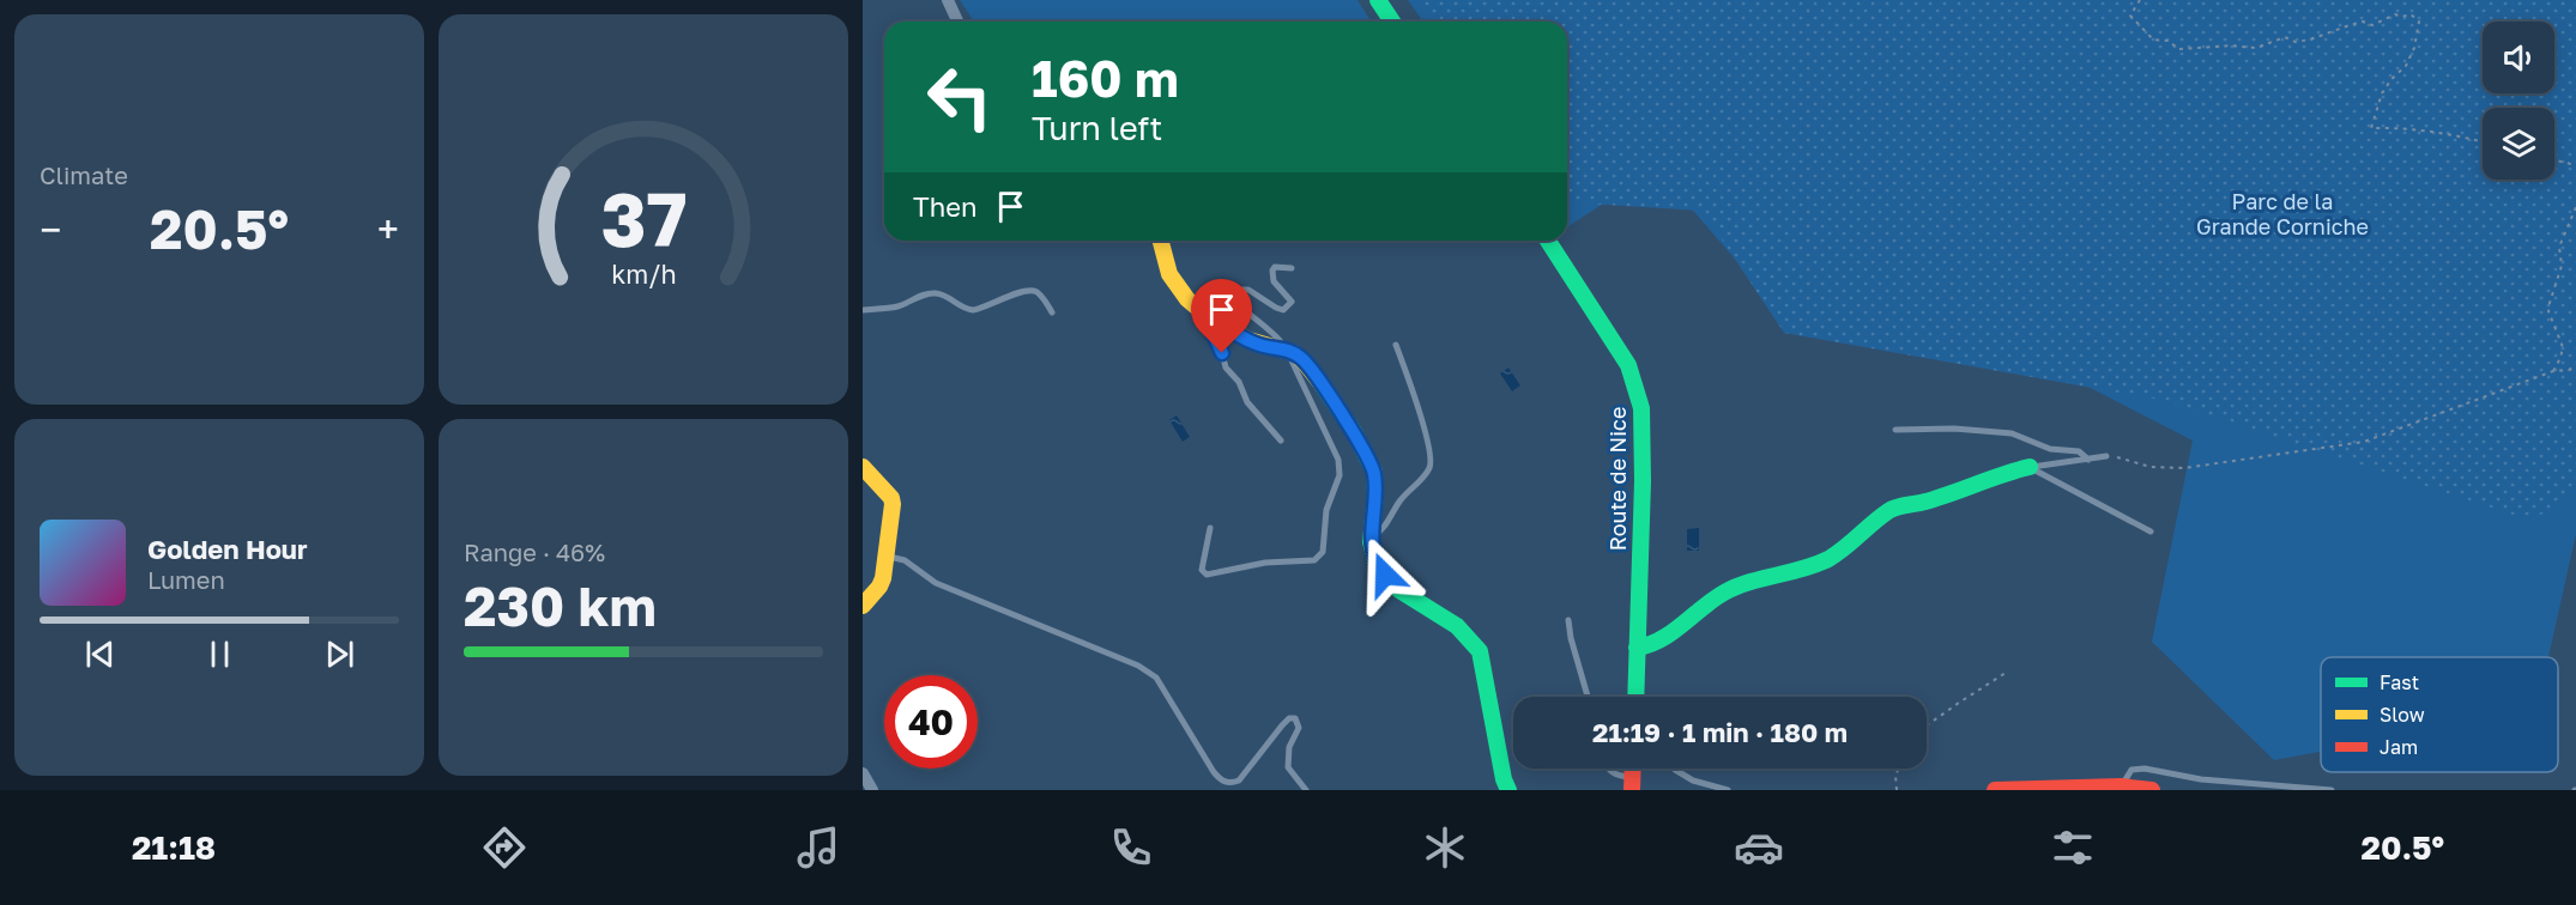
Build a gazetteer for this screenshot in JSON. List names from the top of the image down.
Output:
{
  "streets": {
    "street": ["Route de Nice"]
  },
  "parks": ["Parc de la Grande Corniche"],
  "legend": ["Fast", "Slow", "Jam"],
  "page": {
    "tile": [
      "Climate",
      ["Range · 46%", "230 km"]
    ],
    "turn": ["160 m", "Turn left"],
    "then": "Then",
    "heat": ["−", "20.5°", "+"],
    "song": ["Golden Hour", "Lumen"],
    "limit": "40",
    "trip": "21:19 · 1 min · 180 m",
    "tabs": ["21:18", "20.5°"],
    "gauge": ["37", "km/h"]
  }
}
